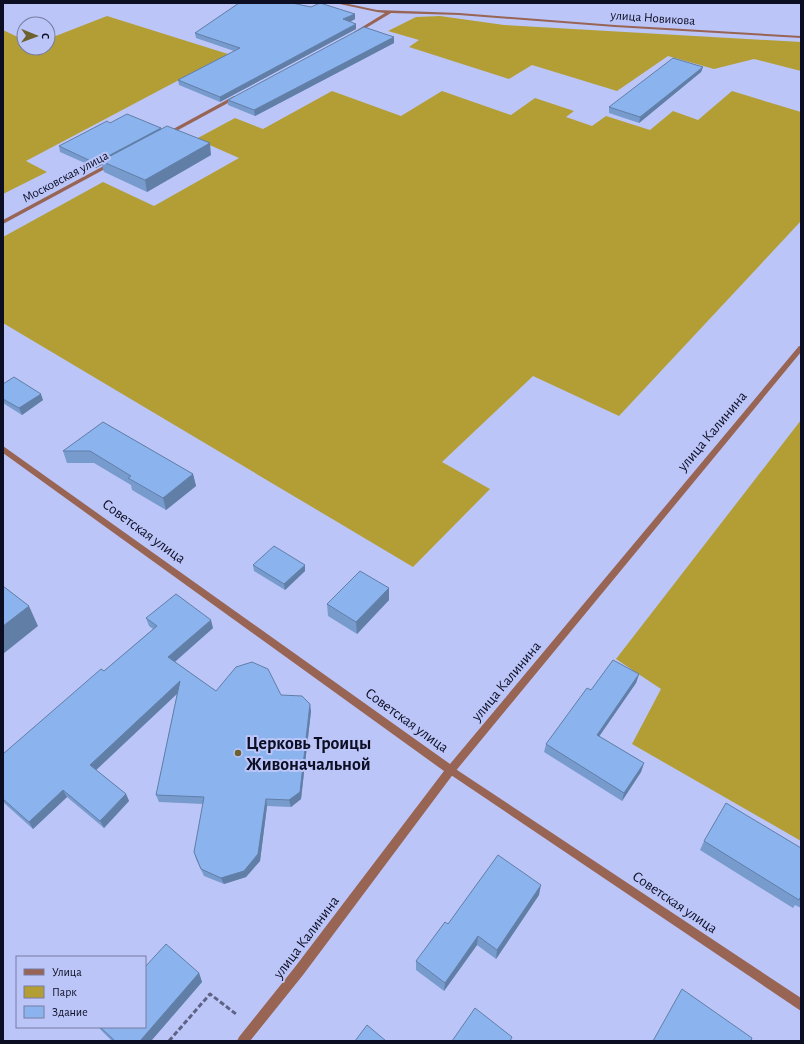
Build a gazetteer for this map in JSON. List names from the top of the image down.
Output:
{
  "streets": {
    "street": [
      "улица Новикова",
      "Московская улица",
      "улица Калинина",
      "Советская улица"
    ]
  },
  "crossings": [
    ["улица Калинина", "Советская улица"]
  ],
  "places": ["Церковь Троицы Живоначальной"],
  "legend": ["Улица", "Парк", "Здание"],
  "north": "right"
}
